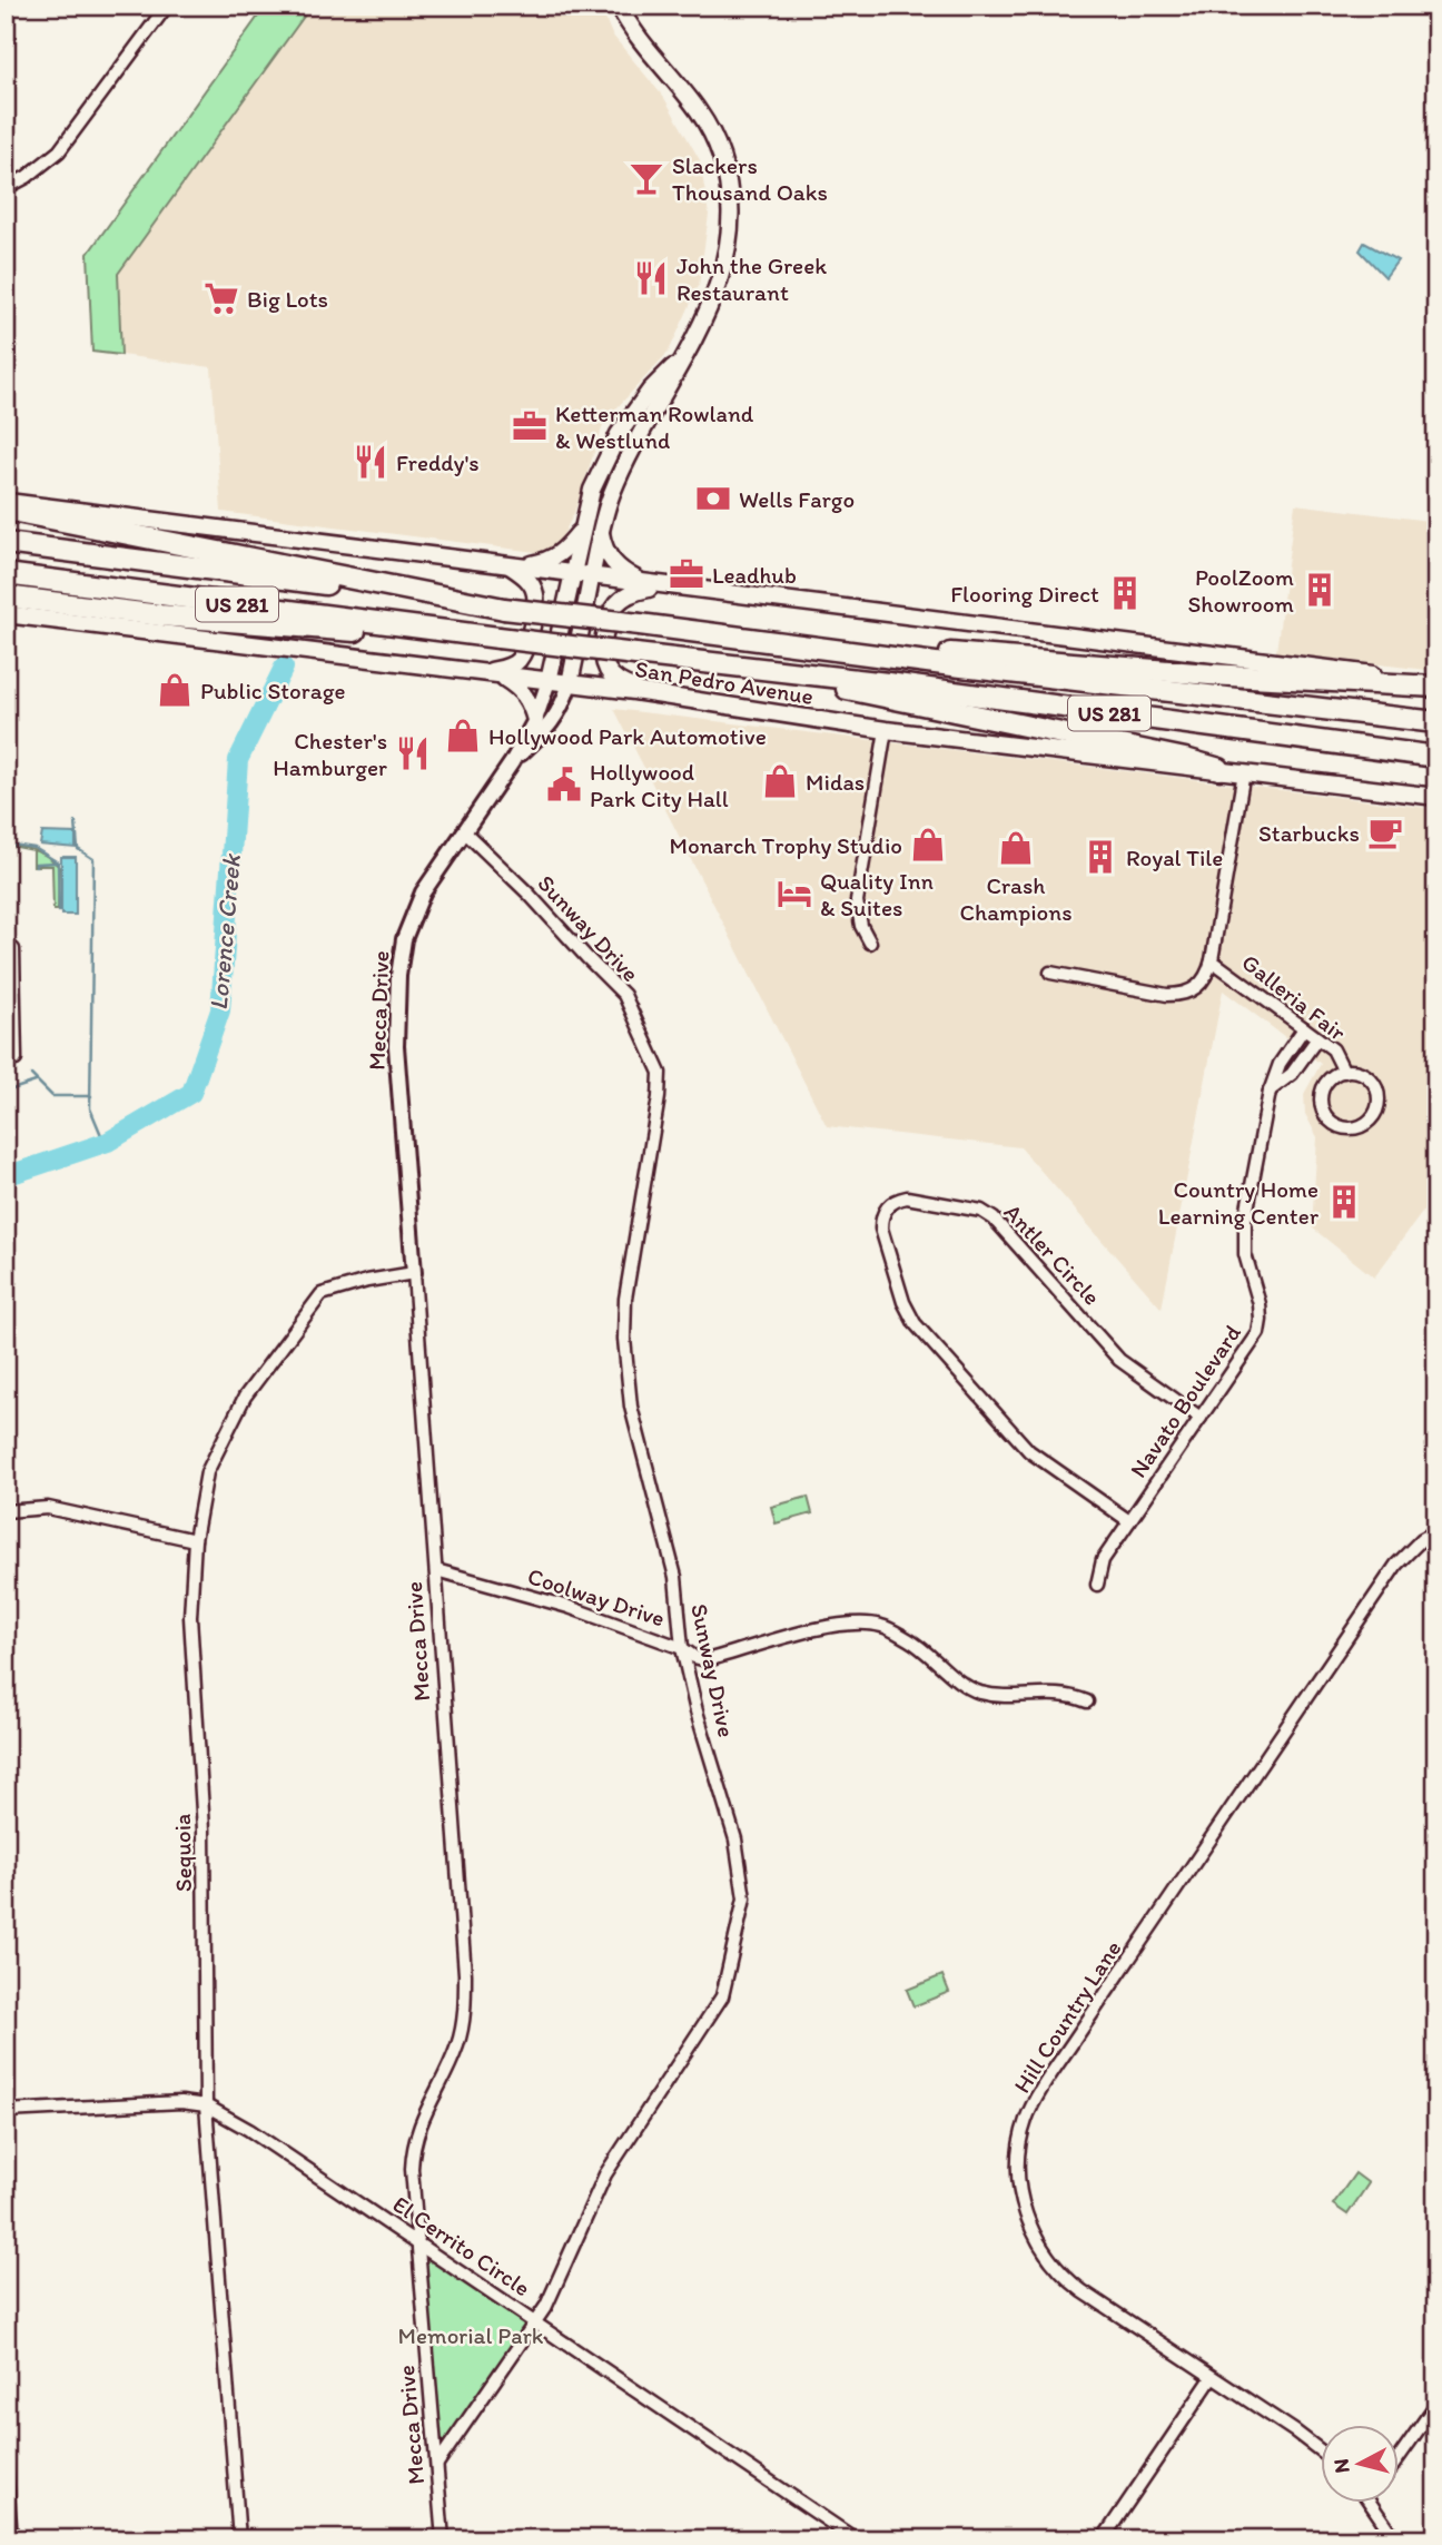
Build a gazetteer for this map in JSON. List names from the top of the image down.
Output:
{
  "streets": {
    "highway": ["US 281"],
    "main road": ["San Pedro Avenue", "Mecca Drive"],
    "street": [
      "Sunway Drive",
      "Galleria Fair",
      "Antler Circle",
      "Navato Boulevard",
      "Coolway Drive",
      "Sequoia",
      "Hill Country Lane",
      "El Cerrito Circle"
    ]
  },
  "crossings": [
    ["San Pedro Avenue", "Mecca Drive"],
    ["Sunway Drive", "Mecca Drive"],
    ["Sunway Drive", "Coolway Drive"],
    ["Sunway Drive", "El Cerrito Circle"],
    ["Galleria Fair", "Navato Boulevard"],
    ["Mecca Drive", "Coolway Drive"],
    ["Mecca Drive", "Sequoia"],
    ["Mecca Drive", "El Cerrito Circle"],
    ["Antler Circle", "Navato Boulevard"],
    ["Sequoia", "El Cerrito Circle"]
  ],
  "water": ["Lorence Creek"],
  "parks": ["Memorial Park"],
  "places": {
    "bar": ["Slackers Thousand Oaks"],
    "restaurant": ["John the Greek Restaurant", "Freddy's", "Chester's Hamburger"],
    "supermarket": ["Big Lots"],
    "office": ["Ketterman Rowland & Westlund", "Leadhub"],
    "bank": ["Wells Fargo"],
    "building": [
      "PoolZoom Showroom",
      "Flooring Direct",
      "Royal Tile",
      "Country Home Learning Center"
    ],
    "shop": [
      "Public Storage",
      "Hollywood Park Automotive",
      "Midas",
      "Monarch Trophy Studio",
      "Crash Champions"
    ],
    "public building": ["Hollywood Park City Hall"],
    "cafe": ["Starbucks"],
    "hotel": ["Quality Inn & Suites"]
  },
  "north": "left"
}
